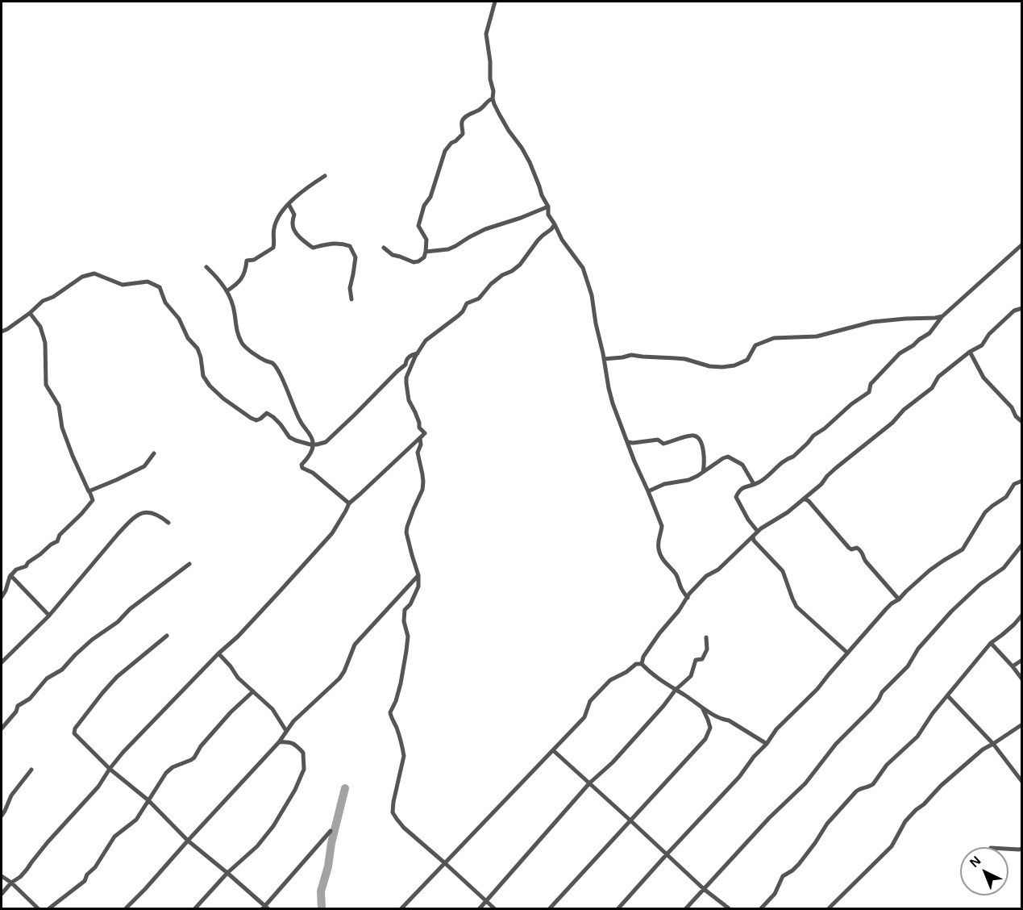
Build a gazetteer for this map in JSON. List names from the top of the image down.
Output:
{
  "north": "top left"
}
